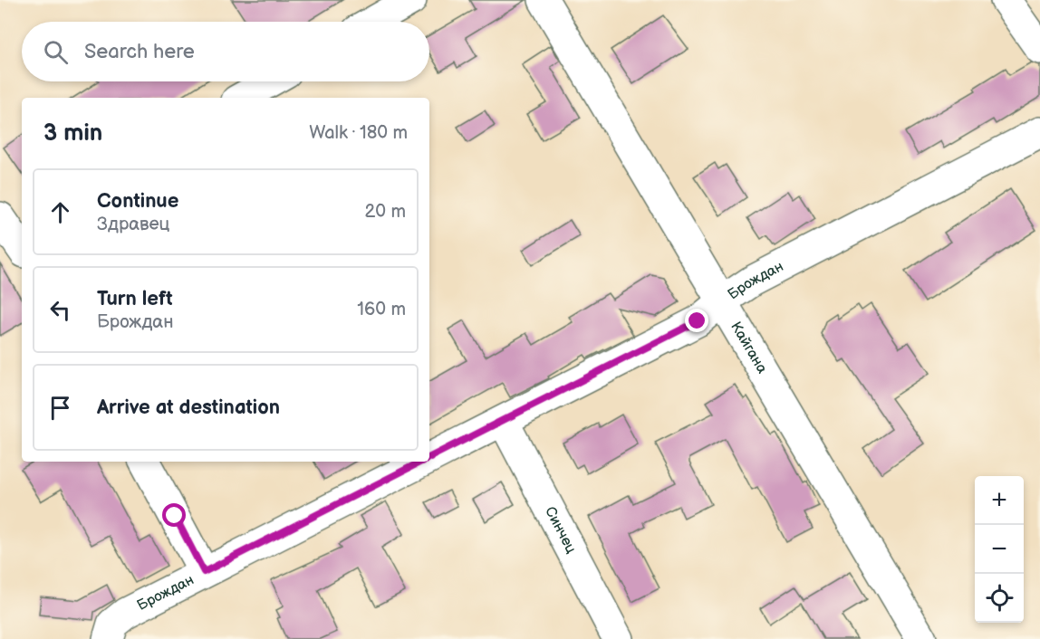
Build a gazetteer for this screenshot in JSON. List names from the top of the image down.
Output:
{
  "streets": {
    "street": ["Брождан", "Кайгана", "Синчец"]
  },
  "crossings": [
    ["Брождан", "Кайгана"],
    ["Брождан", "Синчец"]
  ],
  "page": {
    "search": "Search here",
    "heading": ["3 min", "Walk · 180 m"],
    "list": [
      ["Continue", "Здравец", "20 m"],
      ["Turn left", "Брождан", "160 m"],
      "Arrive at destination"
    ],
    "map_buttons": ["+", "−"]
  }
}
